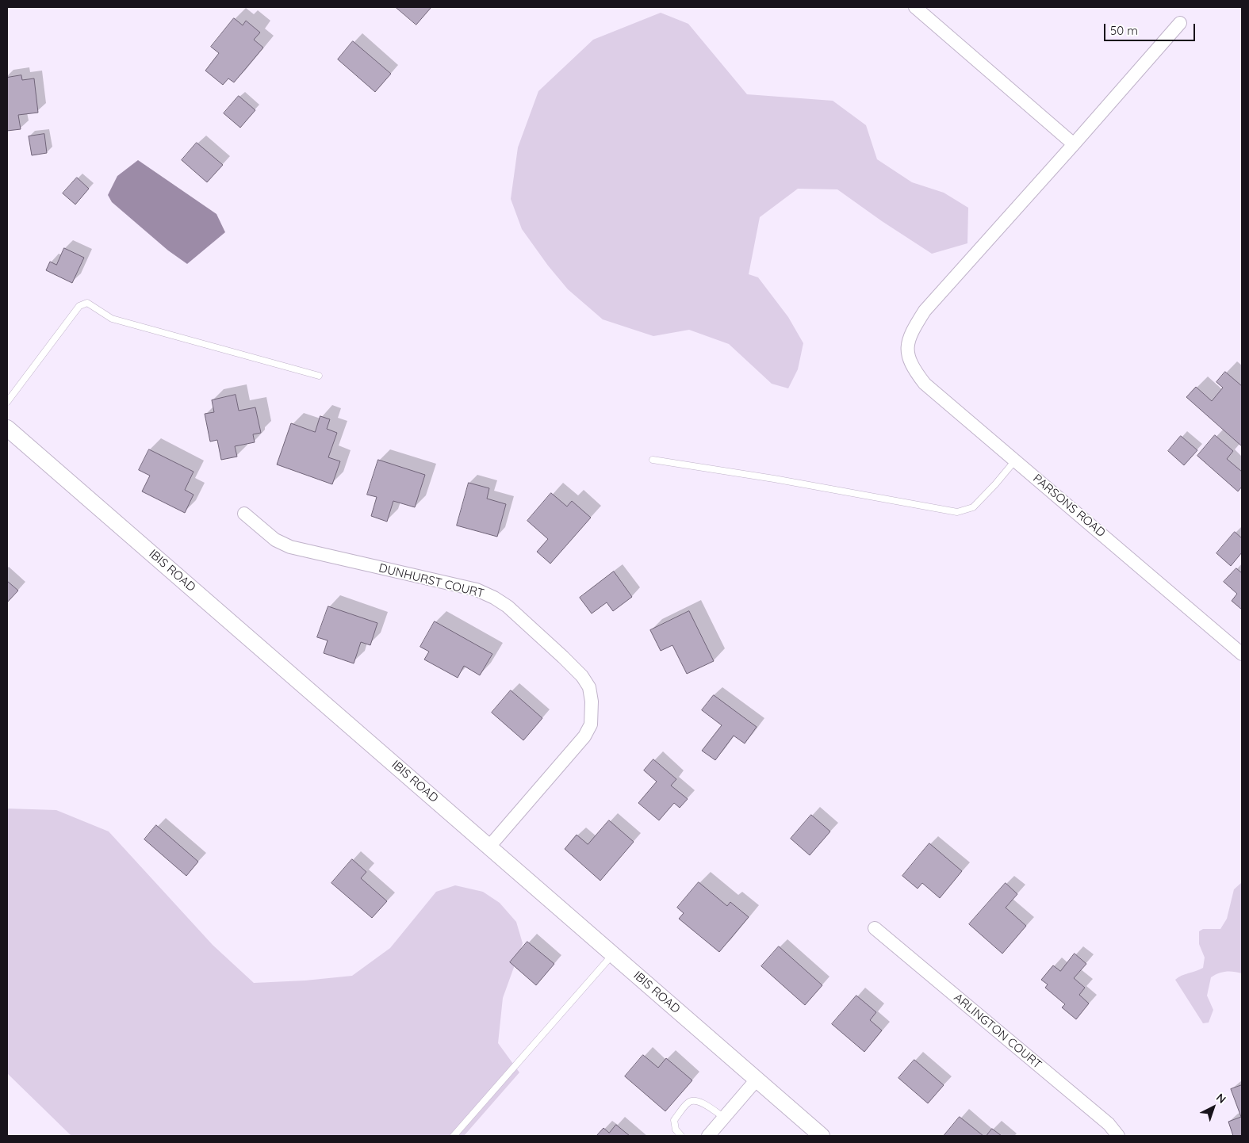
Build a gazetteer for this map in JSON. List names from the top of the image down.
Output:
{
  "streets": {
    "street": [
      "PARSONS ROAD",
      "IBIS ROAD",
      "DUNHURST COURT",
      "ARLINGTON COURT"
    ]
  },
  "crossings": [
    ["IBIS ROAD", "DUNHURST COURT"]
  ],
  "scale_bar": "50 m",
  "north": "top right"
}
